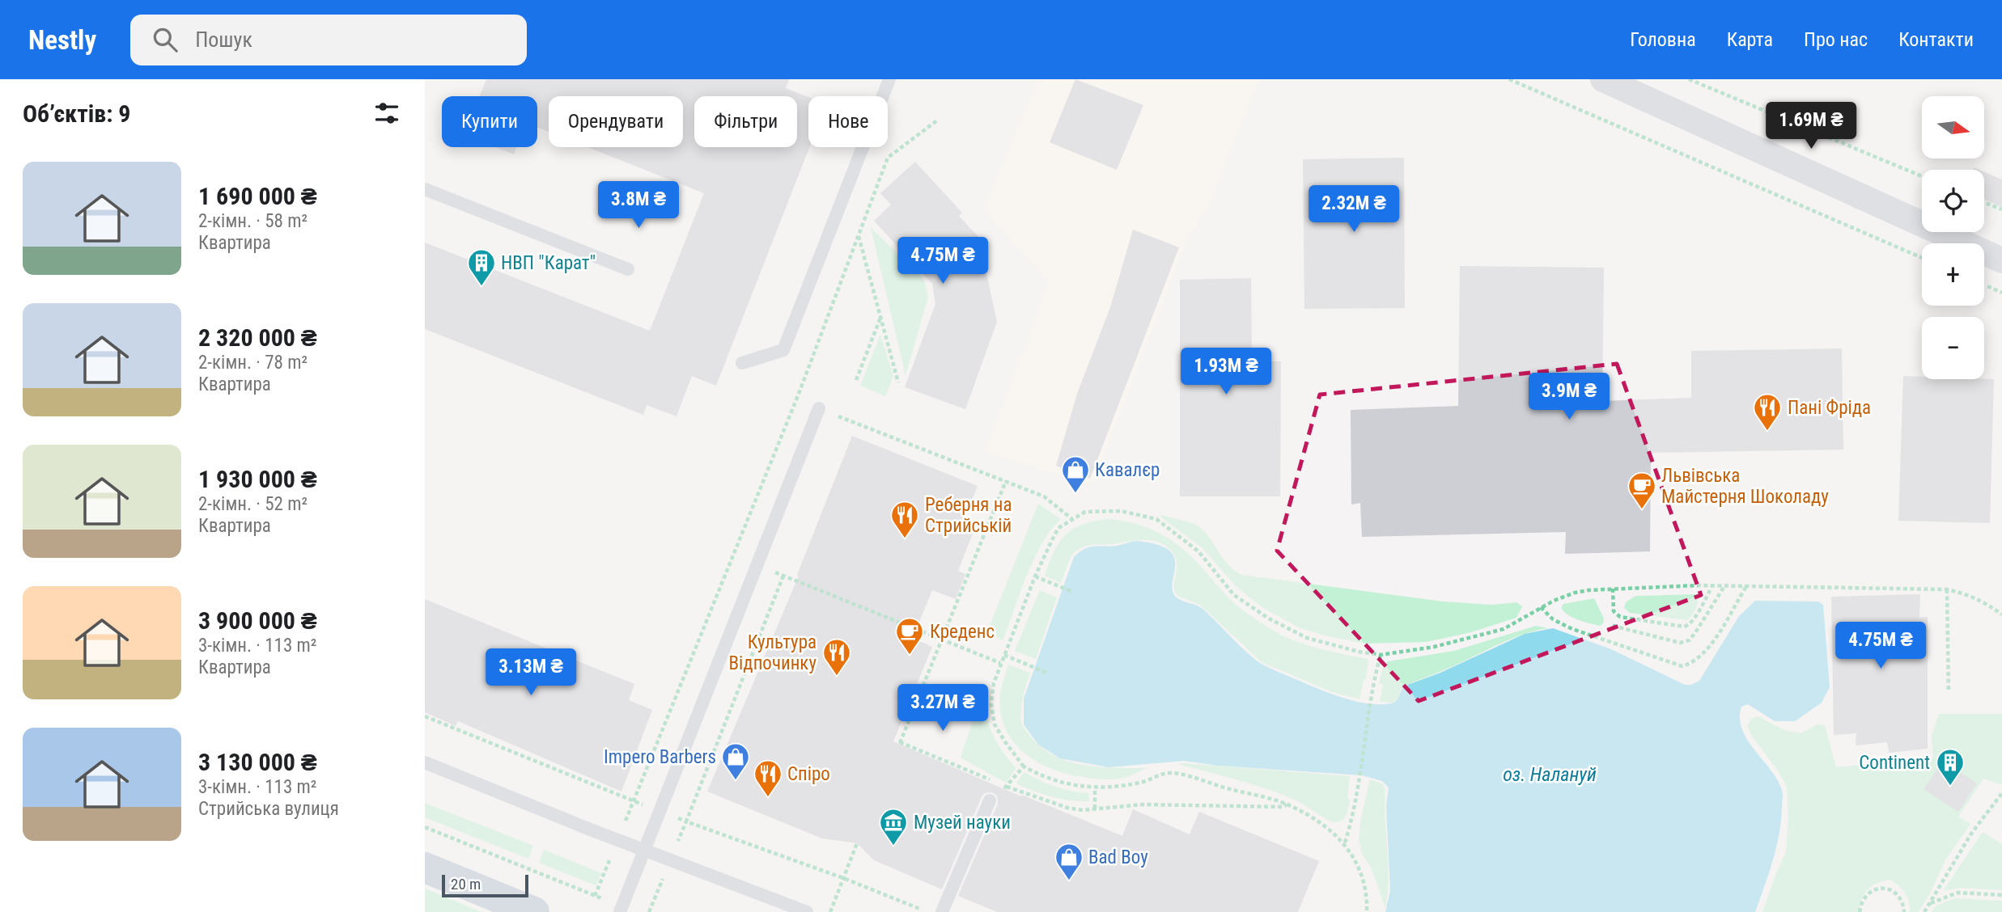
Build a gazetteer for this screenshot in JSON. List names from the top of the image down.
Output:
{
  "water": ["оз. Налануй"],
  "places": {
    "building": ["НВП \"Карат\"", "Continent"],
    "restaurant": [
      "Пані Фріда",
      "Реберня на Стрийській",
      "Культура Відпочинку",
      "Спіро"
    ],
    "shop": ["Кавалєр", "Impero Barbers", "Bad Boy"],
    "cafe": ["Львівська Майстерня Шоколаду", "Креденс"],
    "museum": ["Музей науки"]
  },
  "scale_bar": "20 m",
  "north": "right",
  "page": {
    "header": "Nestly",
    "search": "Пошук",
    "nav": [
      "Головна",
      "Карта",
      "Про нас",
      "Контакти"
    ],
    "heading": "Об’єктів: 9",
    "map_buttons": ["+", "−"],
    "chip": [
      "Купити",
      "Орендувати",
      "Фільтри",
      "Нове"
    ],
    "price": [
      "1.69M ₴",
      "3.8M ₴",
      "2.32M ₴",
      "4.75M ₴",
      "1.93M ₴",
      "3.9M ₴",
      "4.75M ₴",
      "3.13M ₴",
      "3.27M ₴"
    ],
    "list": [
      {
        "name": "1 690 000 ₴",
        "note": "2-кімн. · 58 m² · Квартира"
      },
      {
        "name": "2 320 000 ₴",
        "note": "2-кімн. · 78 m² · Квартира"
      },
      {
        "name": "1 930 000 ₴",
        "note": "2-кімн. · 52 m² · Квартира"
      },
      {
        "name": "3 900 000 ₴",
        "note": "3-кімн. · 113 m² · Квартира"
      },
      {
        "name": "3 130 000 ₴",
        "note": "3-кімн. · 113 m² · Стрийська вулиця"
      }
    ],
    "scale": "20 m"
  }
}
